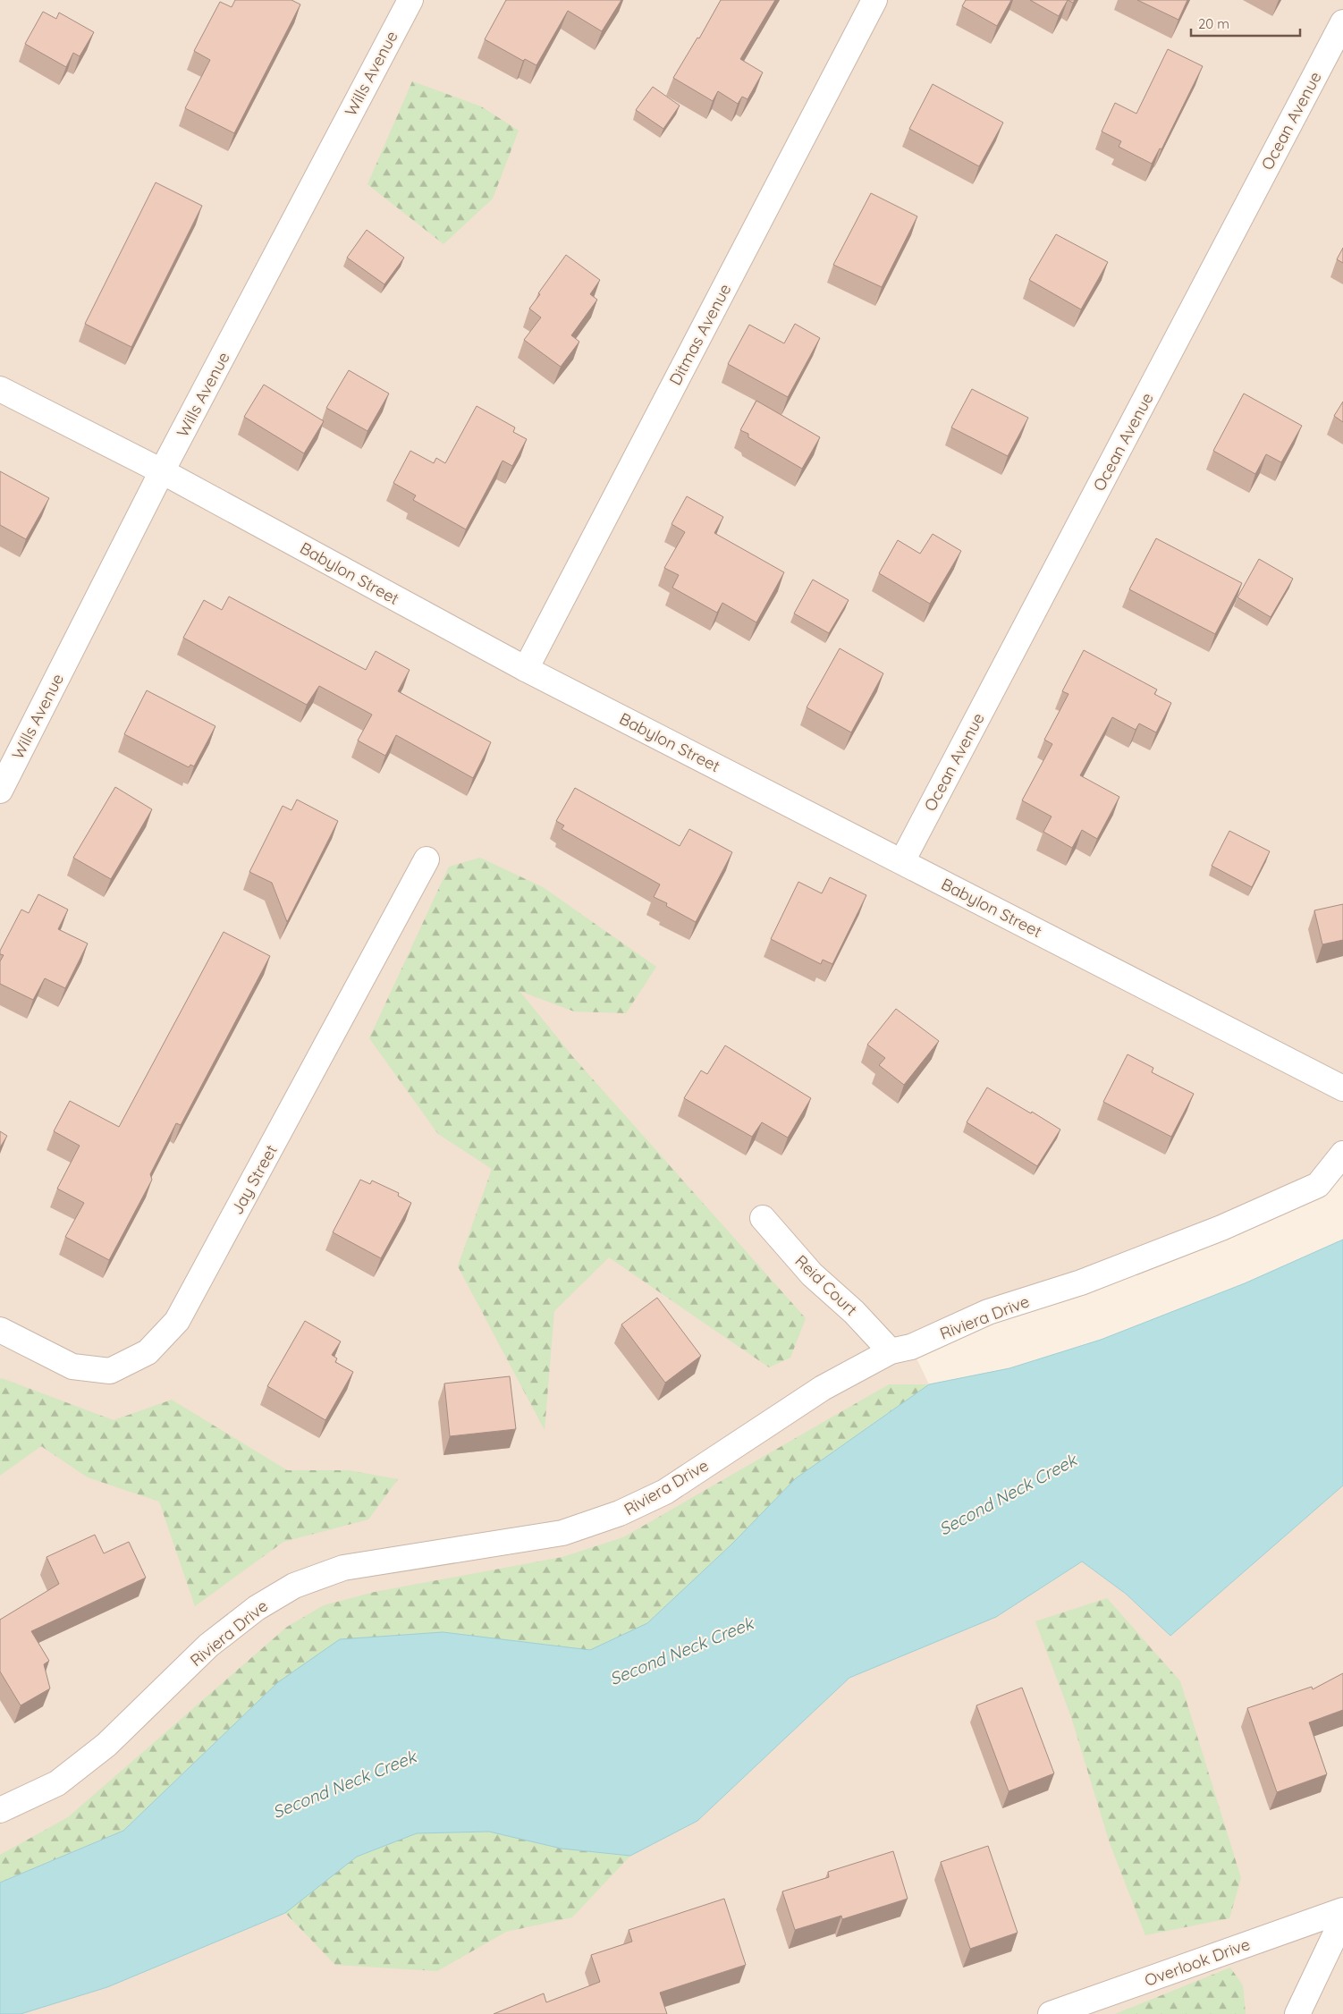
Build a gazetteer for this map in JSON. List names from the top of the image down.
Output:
{
  "streets": {
    "street": [
      "Wills Avenue",
      "Ocean Avenue",
      "Ditmas Avenue",
      "Babylon Street",
      "Jay Street",
      "Reid Court",
      "Riviera Drive",
      "Overlook Drive"
    ]
  },
  "crossings": [
    ["Wills Avenue", "Babylon Street"],
    ["Ocean Avenue", "Babylon Street"],
    ["Ditmas Avenue", "Babylon Street"],
    ["Reid Court", "Riviera Drive"]
  ],
  "water": ["Second Neck Creek"],
  "scale_bar": "20 m"
}
